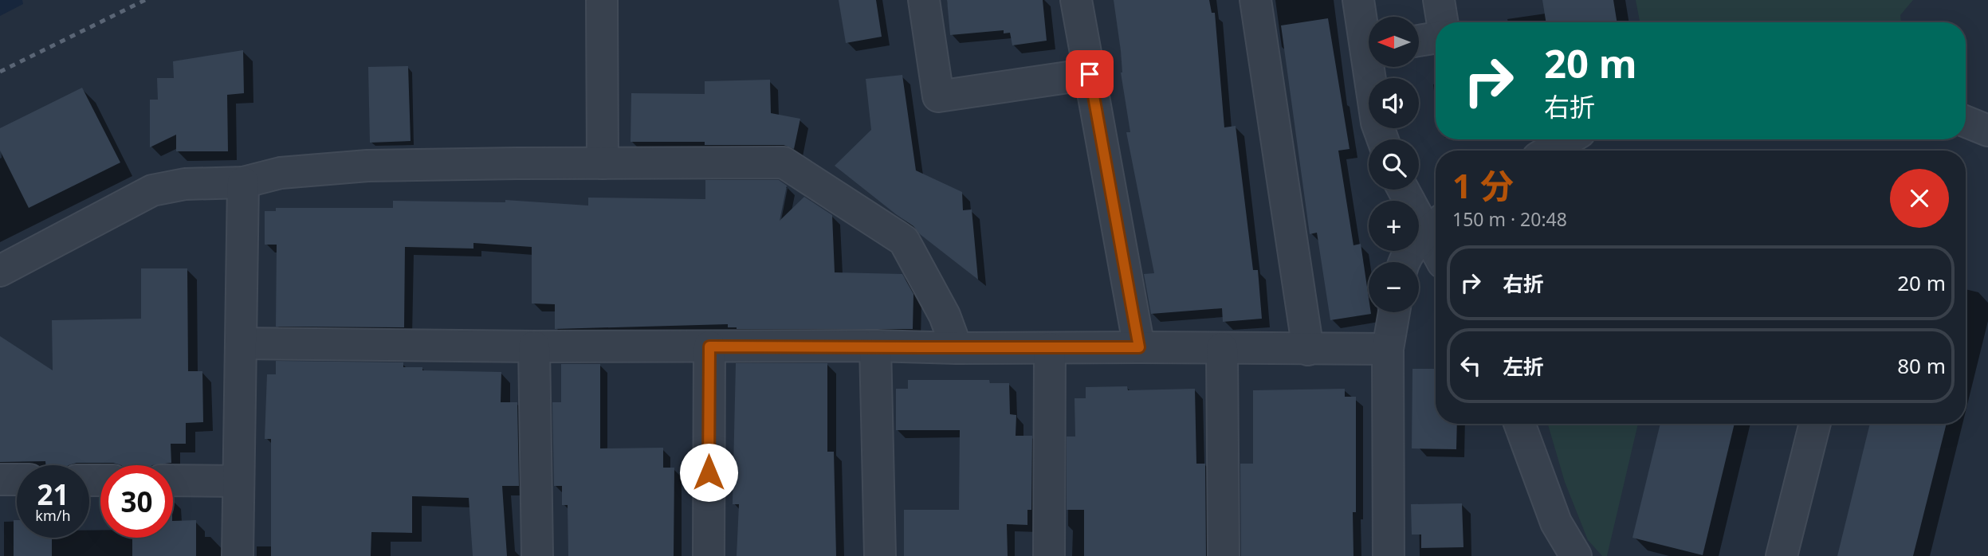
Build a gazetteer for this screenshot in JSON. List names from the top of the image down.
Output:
{
  "north": "left",
  "page": {
    "map_buttons": ["+", "−"],
    "turn": ["20 m", "右折"],
    "heading": ["1 分", "150 m · 20:48"],
    "list": [
      {
        "name": "右折",
        "value": "20 m"
      },
      {
        "name": "左折",
        "value": "80 m"
      }
    ],
    "speed": "21 km/h",
    "limit": "30"
  }
}
